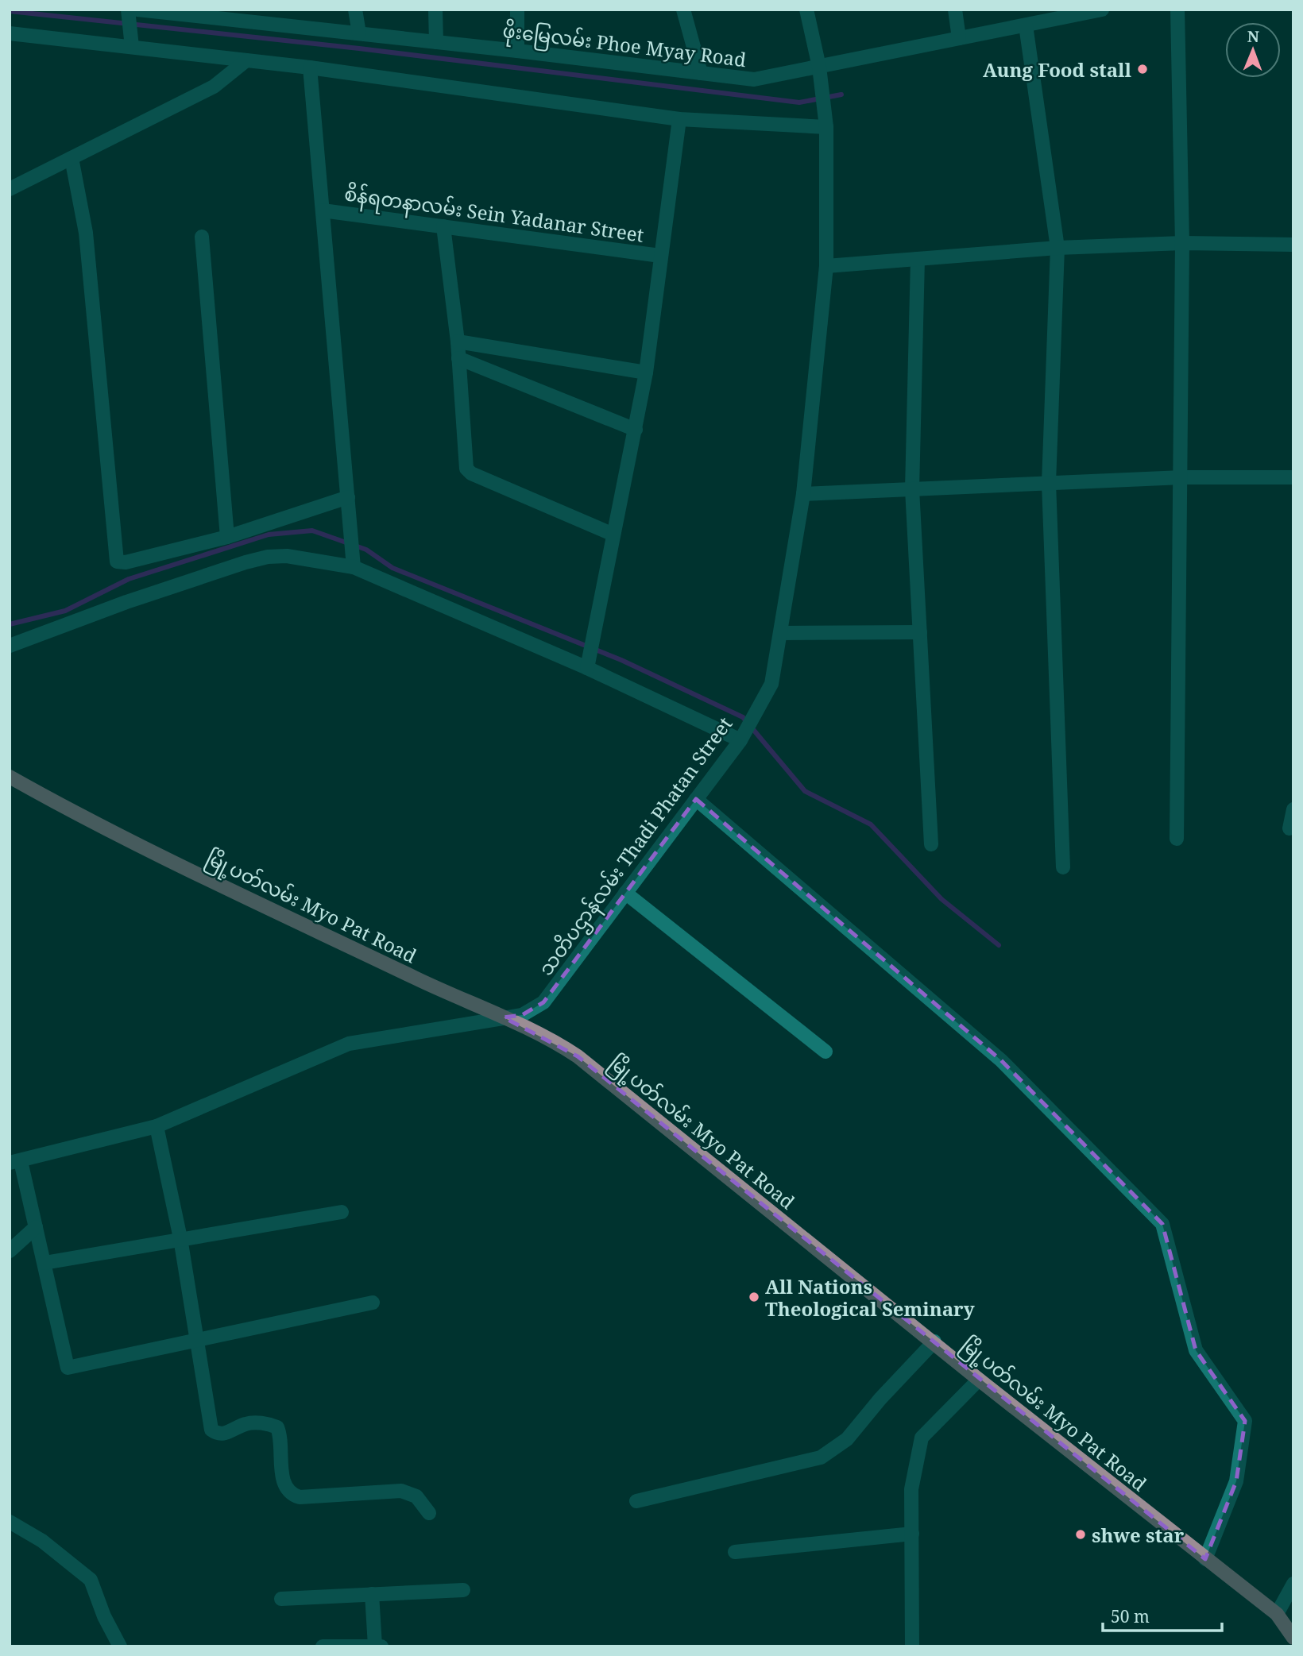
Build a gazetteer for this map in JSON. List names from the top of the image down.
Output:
{
  "streets": {
    "main road": ["မြို့ပတ်လမ်း Myo Pat Road"],
    "street": ["ဖိုးမြေလမ်း Phoe Myay Road", "စိန်ရတနာလမ်း Sein Yadanar Street", "သတိပဌာန်လမ်း Thadi Phatan Street"]
  },
  "crossings": [
    ["ဖိုးမြေလမ်း Phoe Myay Road", "သတိပဌာန်လမ်း Thadi Phatan Street"],
    ["သတိပဌာန်လမ်း Thadi Phatan Street", "မြို့ပတ်လမ်း Myo Pat Road"]
  ],
  "places": ["Aung Food stall", "All Nations Theological Seminary", "shwe star"],
  "scale_bar": "50 m",
  "north": "top"
}
